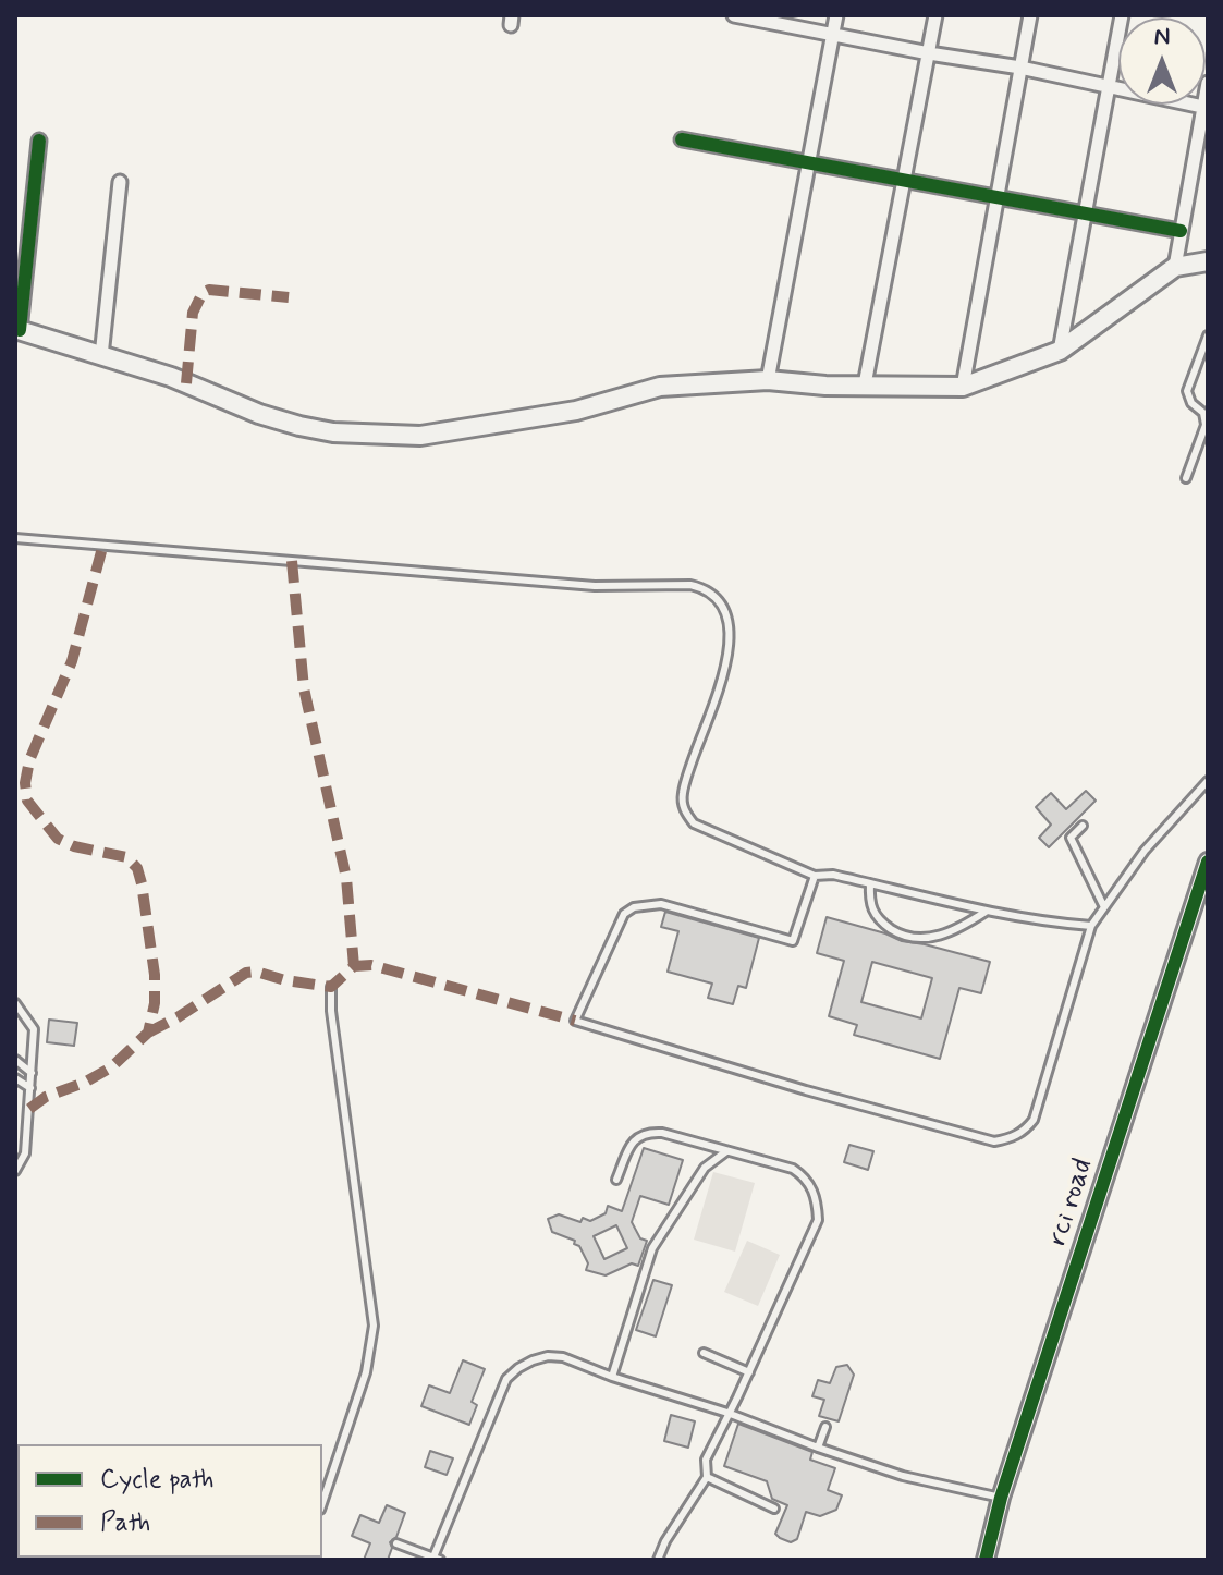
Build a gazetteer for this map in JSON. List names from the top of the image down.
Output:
{
  "streets": {
    "street": ["rci road"]
  },
  "legend": ["Cycle path", "Path"],
  "north": "top"
}
